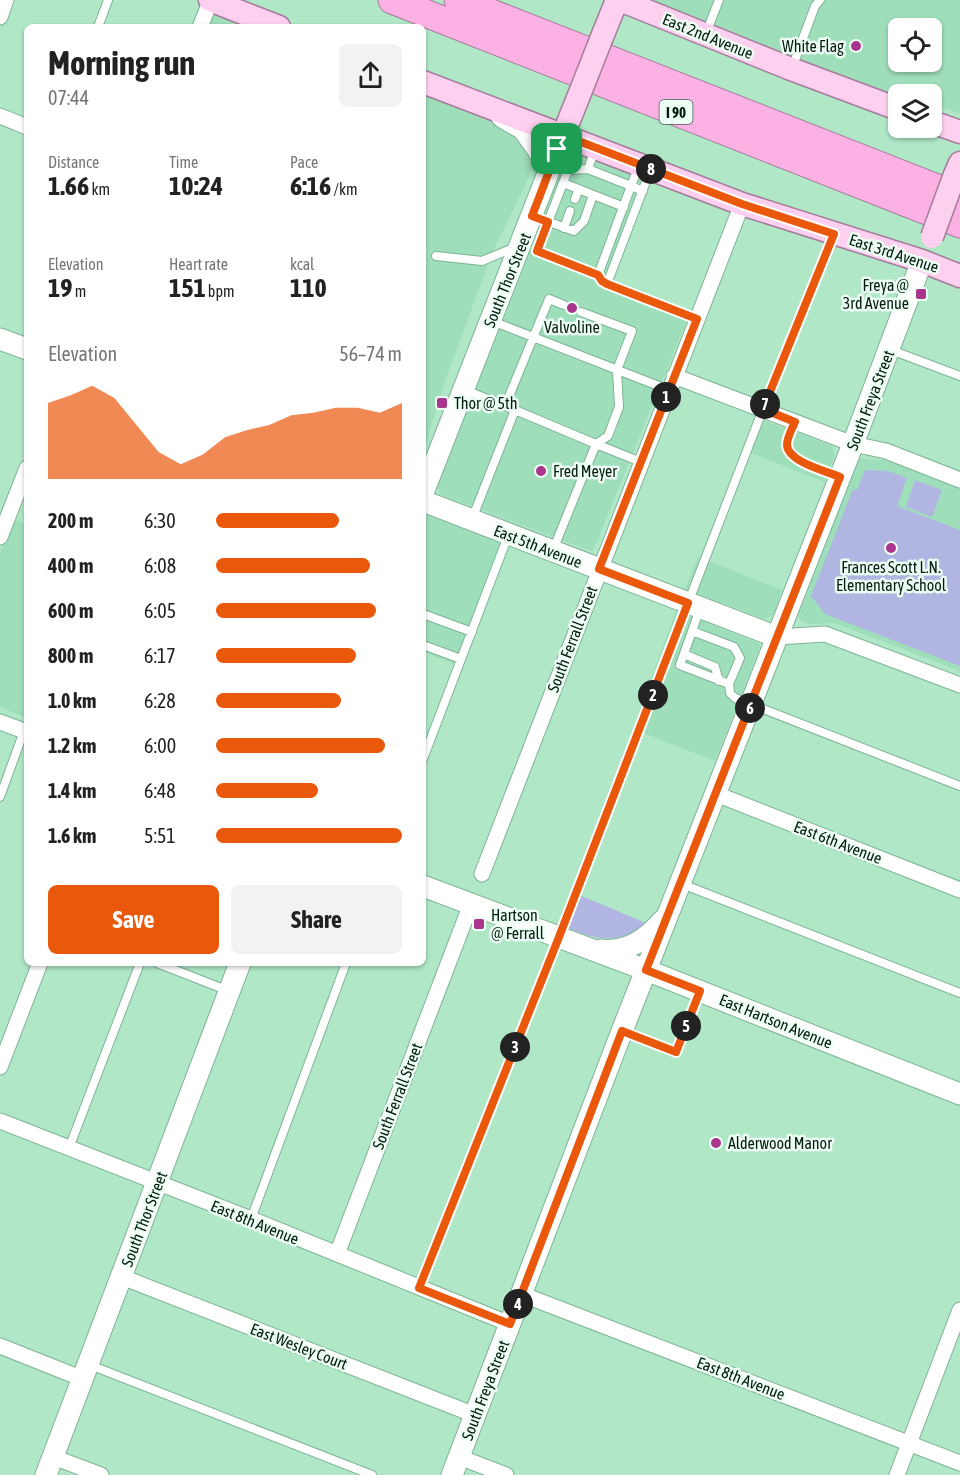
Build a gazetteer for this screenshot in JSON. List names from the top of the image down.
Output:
{
  "streets": {
    "highway": ["I 90"],
    "main road": [
      "East 2nd Avenue",
      "East 3rd Avenue",
      "South Thor Street",
      "South Freya Street",
      "East 5th Avenue",
      "East Hartson Avenue"
    ],
    "street": [
      "South Ferrall Street",
      "East 6th Avenue",
      "East 8th Avenue",
      "East Wesley Court"
    ]
  },
  "crossings": [
    ["East 2nd Avenue", "South Thor Street"],
    ["I 90", "South Freya Street"],
    ["East 3rd Avenue", "South Thor Street"],
    ["East 3rd Avenue", "South Freya Street"],
    ["East 3rd Avenue", "South Ferrall Street"],
    ["South Thor Street", "East 8th Avenue"],
    ["South Thor Street", "East Wesley Court"],
    ["South Freya Street", "East 5th Avenue"],
    ["South Freya Street", "East 6th Avenue"],
    ["South Freya Street", "East Hartson Avenue"],
    ["South Freya Street", "East 8th Avenue"],
    ["South Freya Street", "East Wesley Court"],
    ["East 5th Avenue", "South Ferrall Street"],
    ["South Ferrall Street", "East Hartson Avenue"],
    ["South Ferrall Street", "East 8th Avenue"]
  ],
  "places": {
    "other": [
      "White Flag",
      "Valvoline",
      "Fred Meyer",
      "Frances Scott L.N. Elementary School",
      "Alderwood Manor"
    ],
    "transit": ["Freya @ 3rd Avenue", "Thor @ 5th", "Hartson @ Ferrall"]
  },
  "page": {
    "heading": ["Morning run", "07:44"],
    "stats": [
      ["Distance", "1.66 km"],
      ["Time", "10:24"],
      ["Pace", "6:16 /km"],
      ["Elevation", "19 m"],
      ["Heart rate", "151 bpm"],
      ["kcal", "110"]
    ],
    "pins": [
      "8",
      "1",
      "7",
      "2",
      "6",
      "5",
      "3",
      "4"
    ],
    "chart": ["Elevation", "56–74 m"],
    "list": [
      {
        "name": "200 m",
        "note": "6:30"
      },
      {
        "name": "400 m",
        "note": "6:08"
      },
      {
        "name": "600 m",
        "note": "6:05"
      },
      {
        "name": "800 m",
        "note": "6:17"
      },
      {
        "name": "1.0 km",
        "note": "6:28"
      },
      {
        "name": "1.2 km",
        "note": "6:00"
      },
      {
        "name": "1.4 km",
        "note": "6:48"
      },
      {
        "name": "1.6 km",
        "note": "5:51"
      }
    ],
    "buttons": ["Save", "Share"]
  }
}
